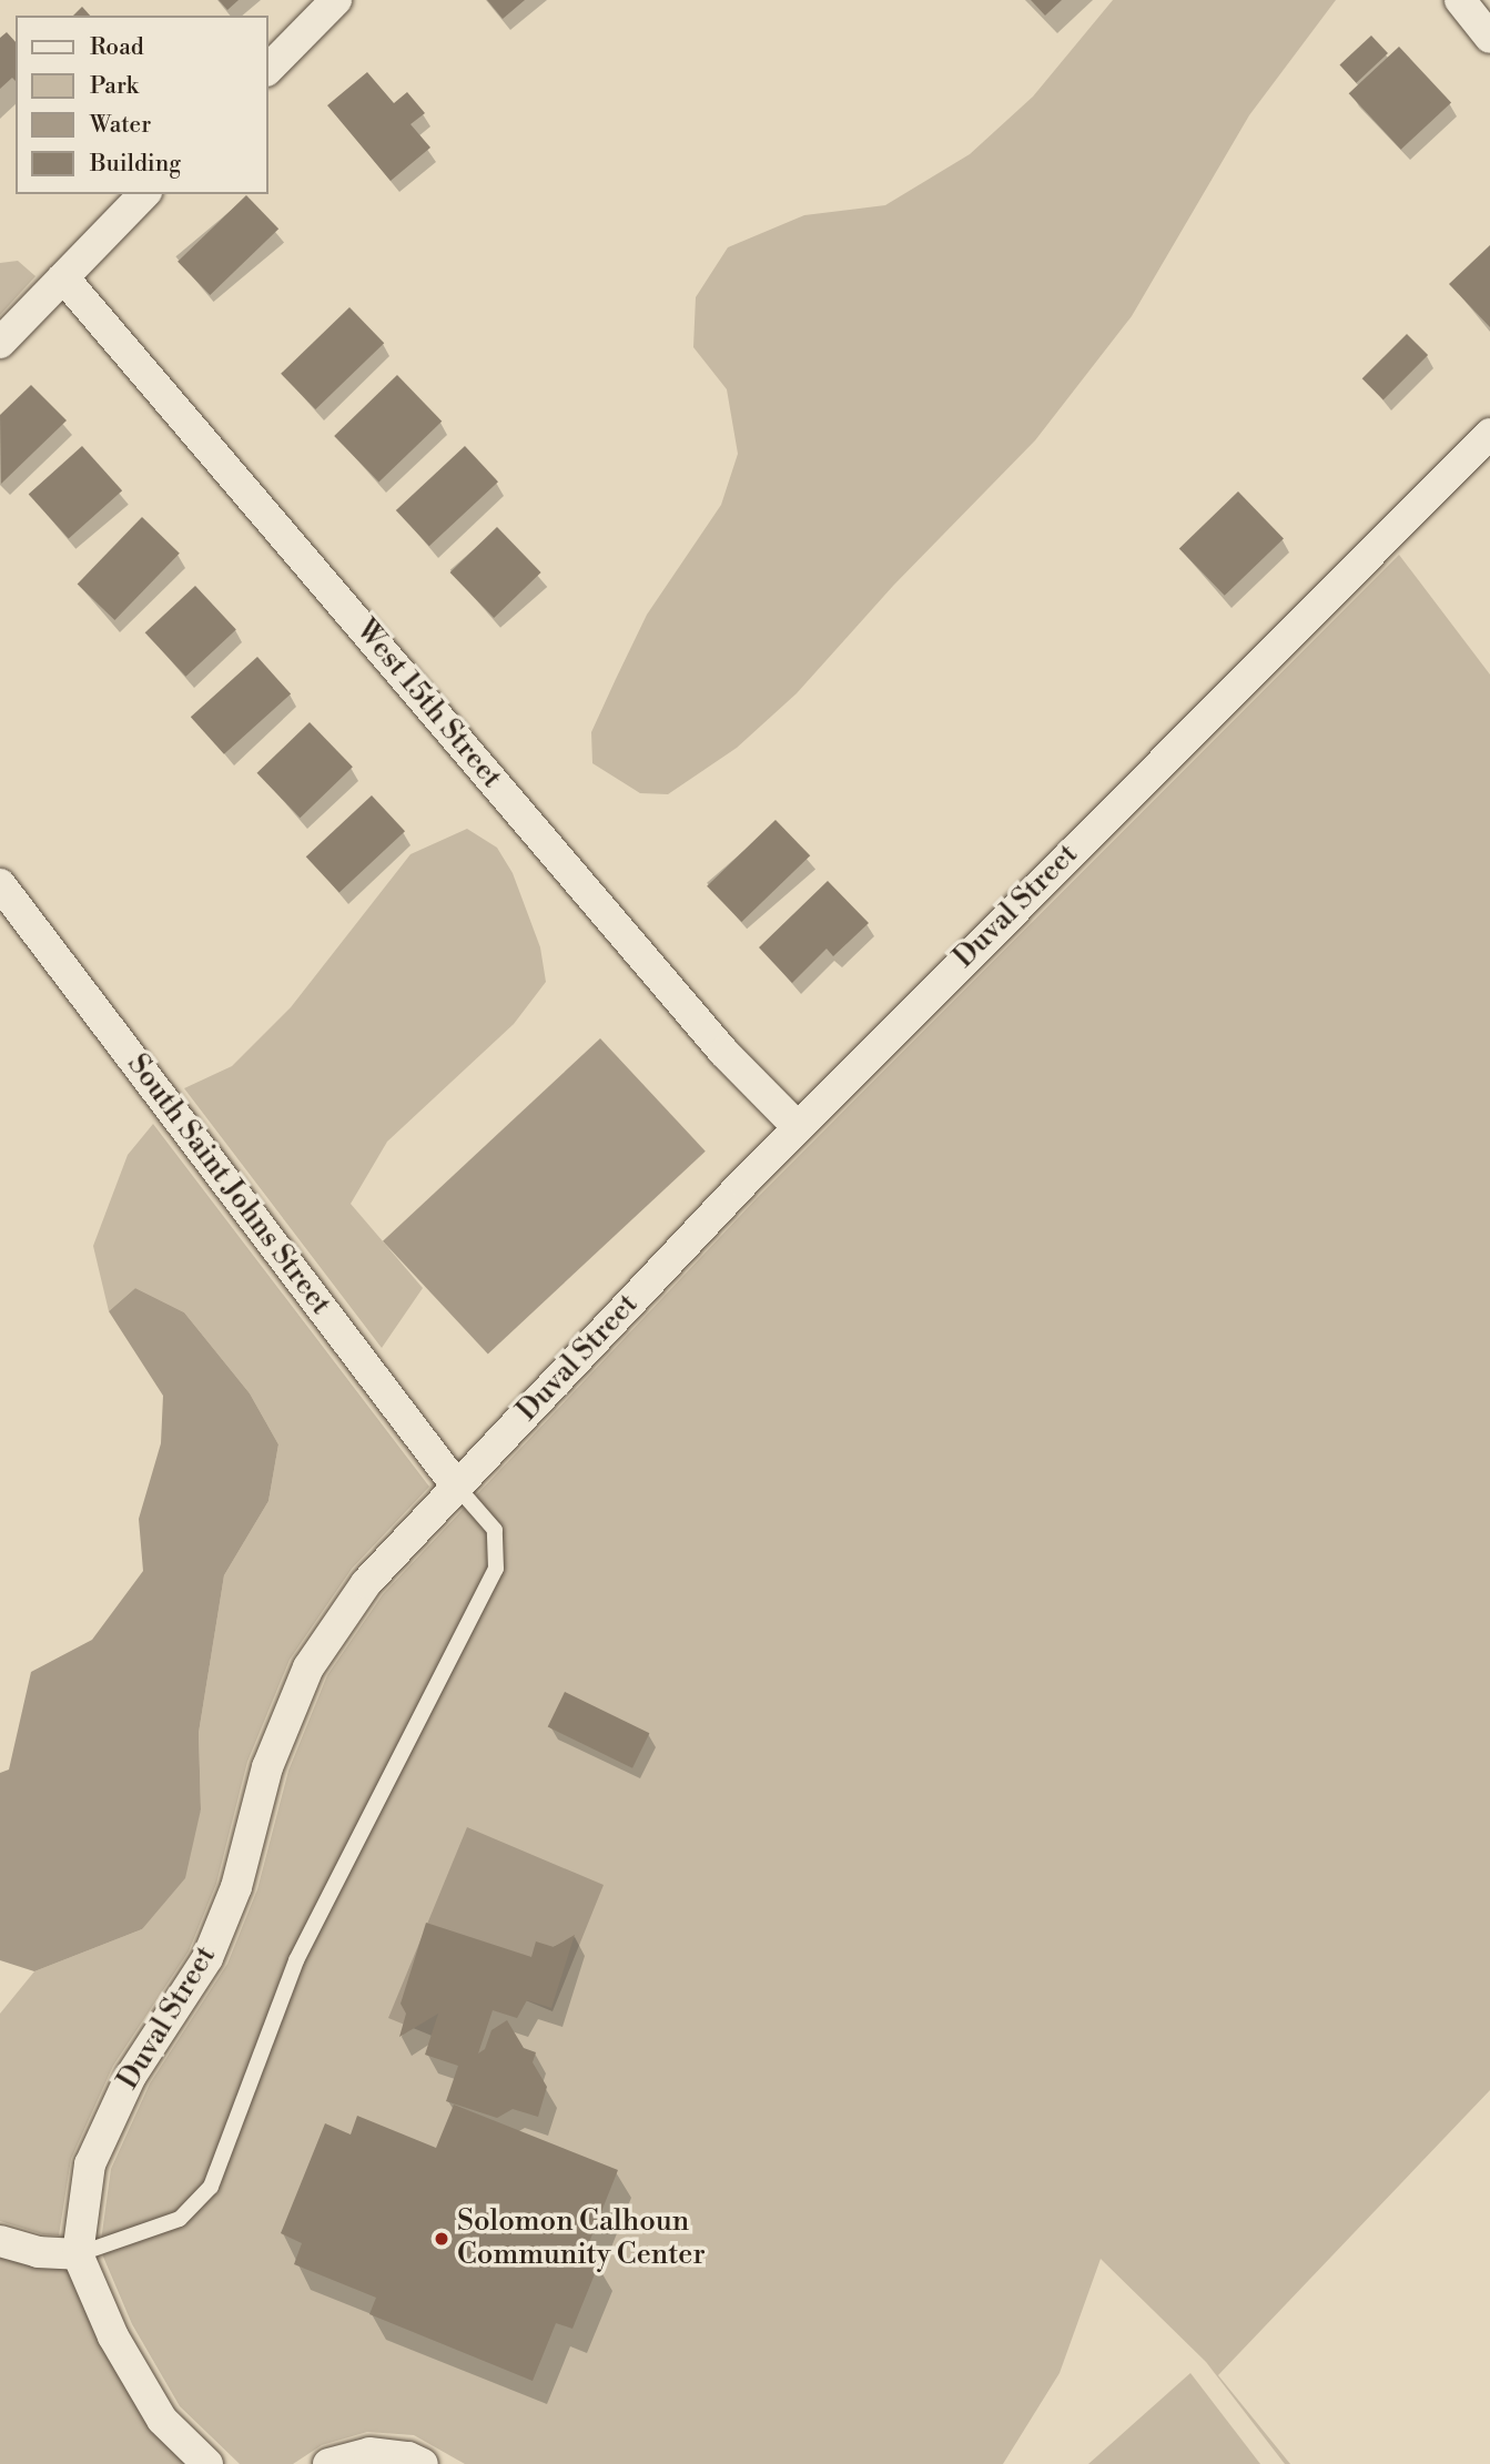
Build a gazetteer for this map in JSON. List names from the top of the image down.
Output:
{
  "streets": {
    "street": ["West 15th Street", "Duval Street", "South Saint Johns Street"]
  },
  "crossings": [
    ["West 15th Street", "Duval Street"],
    ["Duval Street", "South Saint Johns Street"]
  ],
  "places": ["Solomon Calhoun Community Center"],
  "legend": [
    "Road",
    "Park",
    "Water",
    "Building"
  ]
}
